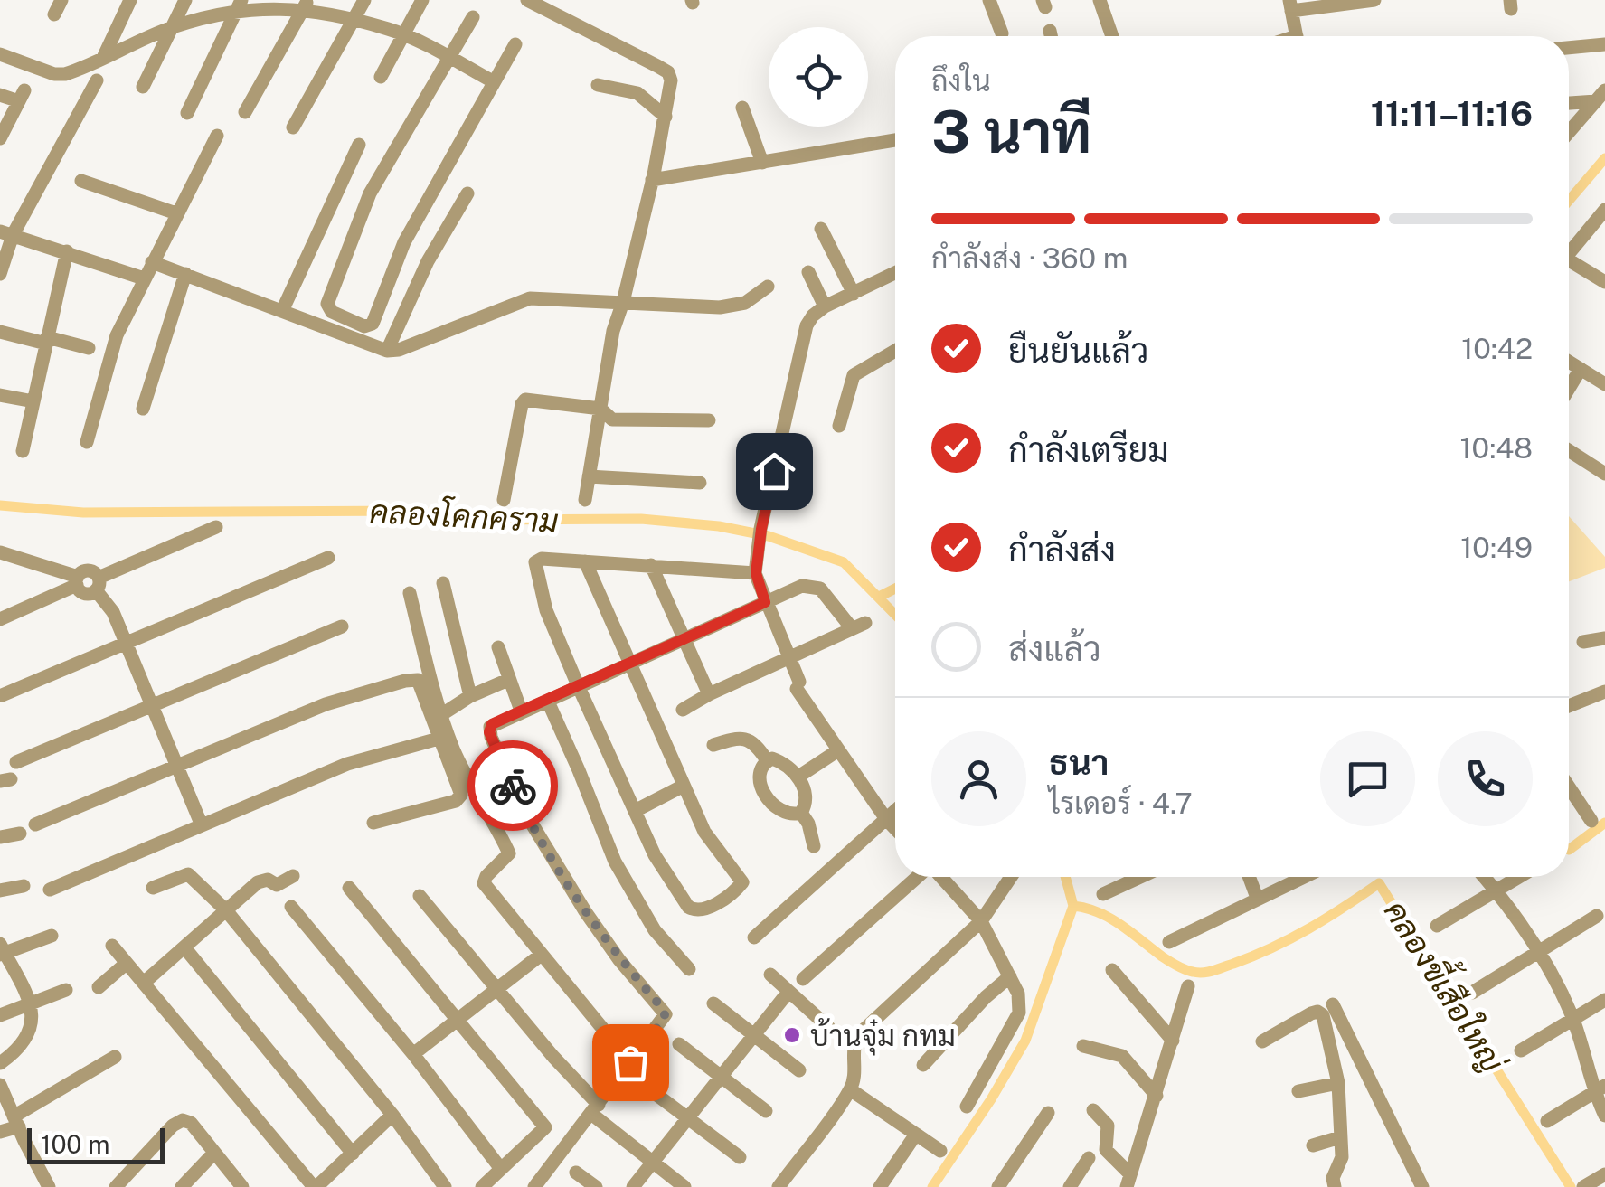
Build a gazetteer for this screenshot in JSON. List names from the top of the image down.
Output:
{
  "water": ["คลองโคกคราม", "คลองขี้เสือใหญ่"],
  "places": ["บ้านจุ๋ม กทม"],
  "scale_bar": "100 m",
  "page": {
    "heading": ["3 นาที", "ถึงใน", "11:11–11:16"],
    "panel": ["ธนา", "ไรเดอร์ · 4.7"],
    "bar": "กำลังส่ง · 360 m",
    "list": [
      ["ยืนยันแล้ว", "10:42"],
      ["กำลังเตรียม", "10:48"],
      ["กำลังส่ง", "10:49"],
      "ส่งแล้ว"
    ],
    "scale": "100 m"
  }
}
